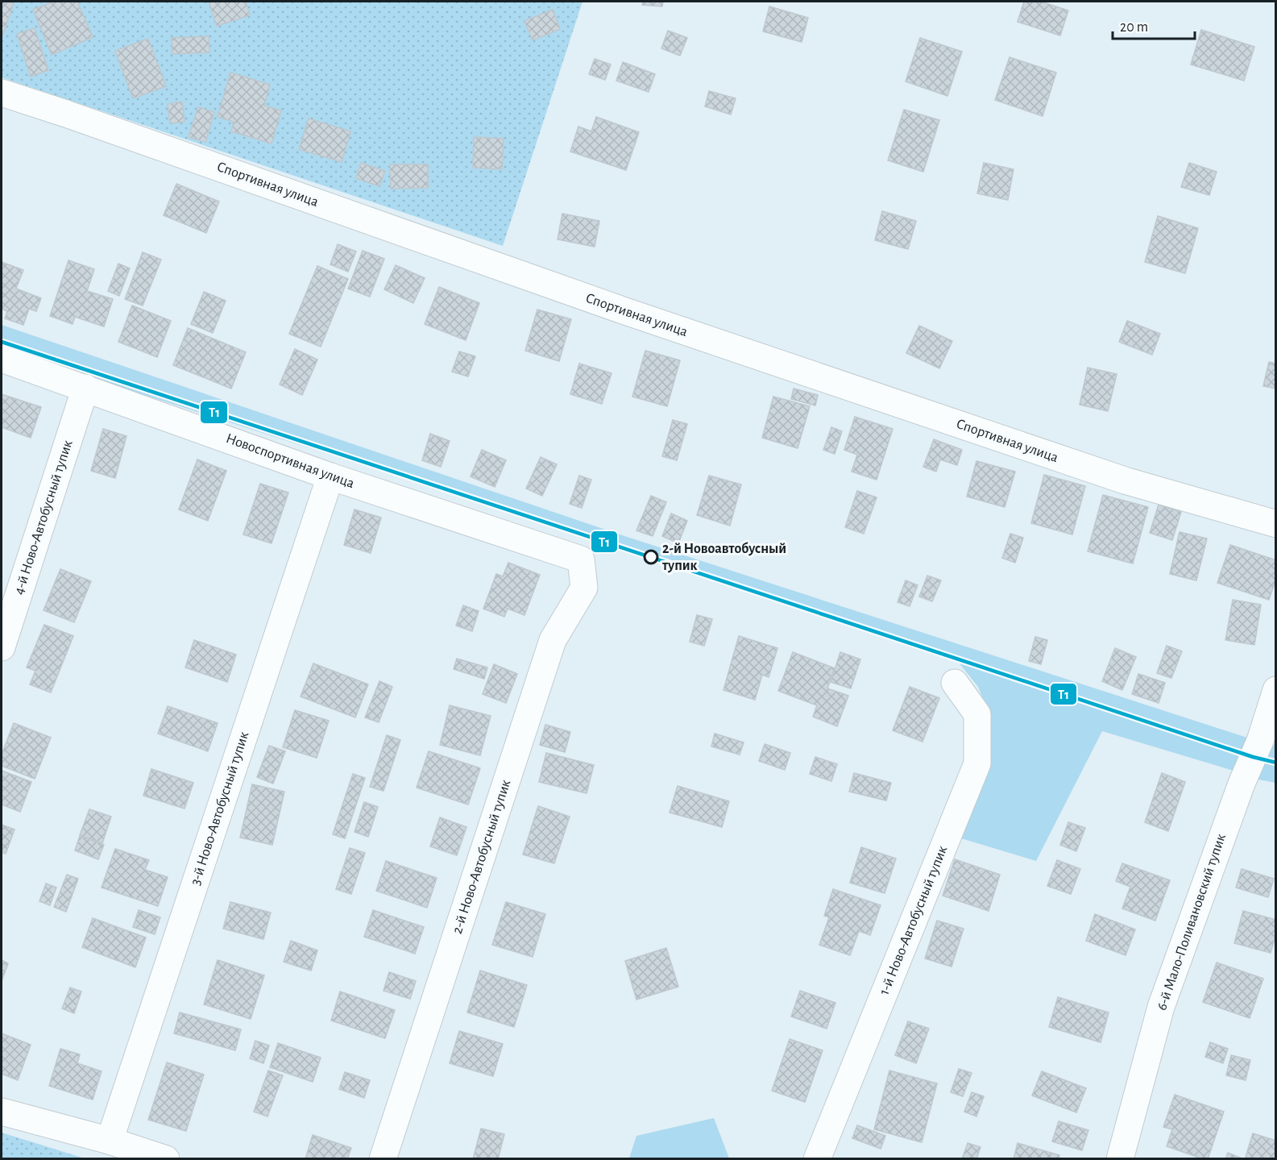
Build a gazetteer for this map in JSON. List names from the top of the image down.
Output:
{
  "streets": {
    "street": [
      "Спортивная улица",
      "Новоспортивная улица",
      "4-й Ново-Автобусный тупик",
      "3-й Ново-Автобусный тупик",
      "2-й Ново-Автобусный тупик",
      "1-й Ново-Автобусный тупик",
      "6-й Мало-Поливановский тупик"
    ]
  },
  "crossings": [
    ["Новоспортивная улица", "4-й Ново-Автобусный тупик"],
    ["Новоспортивная улица", "3-й Ново-Автобусный тупик"],
    ["Новоспортивная улица", "2-й Ново-Автобусный тупик"]
  ],
  "places": ["2-й Новоавтобусный тупик"],
  "lines": ["transit line T1"],
  "scale_bar": "20 m"
}
